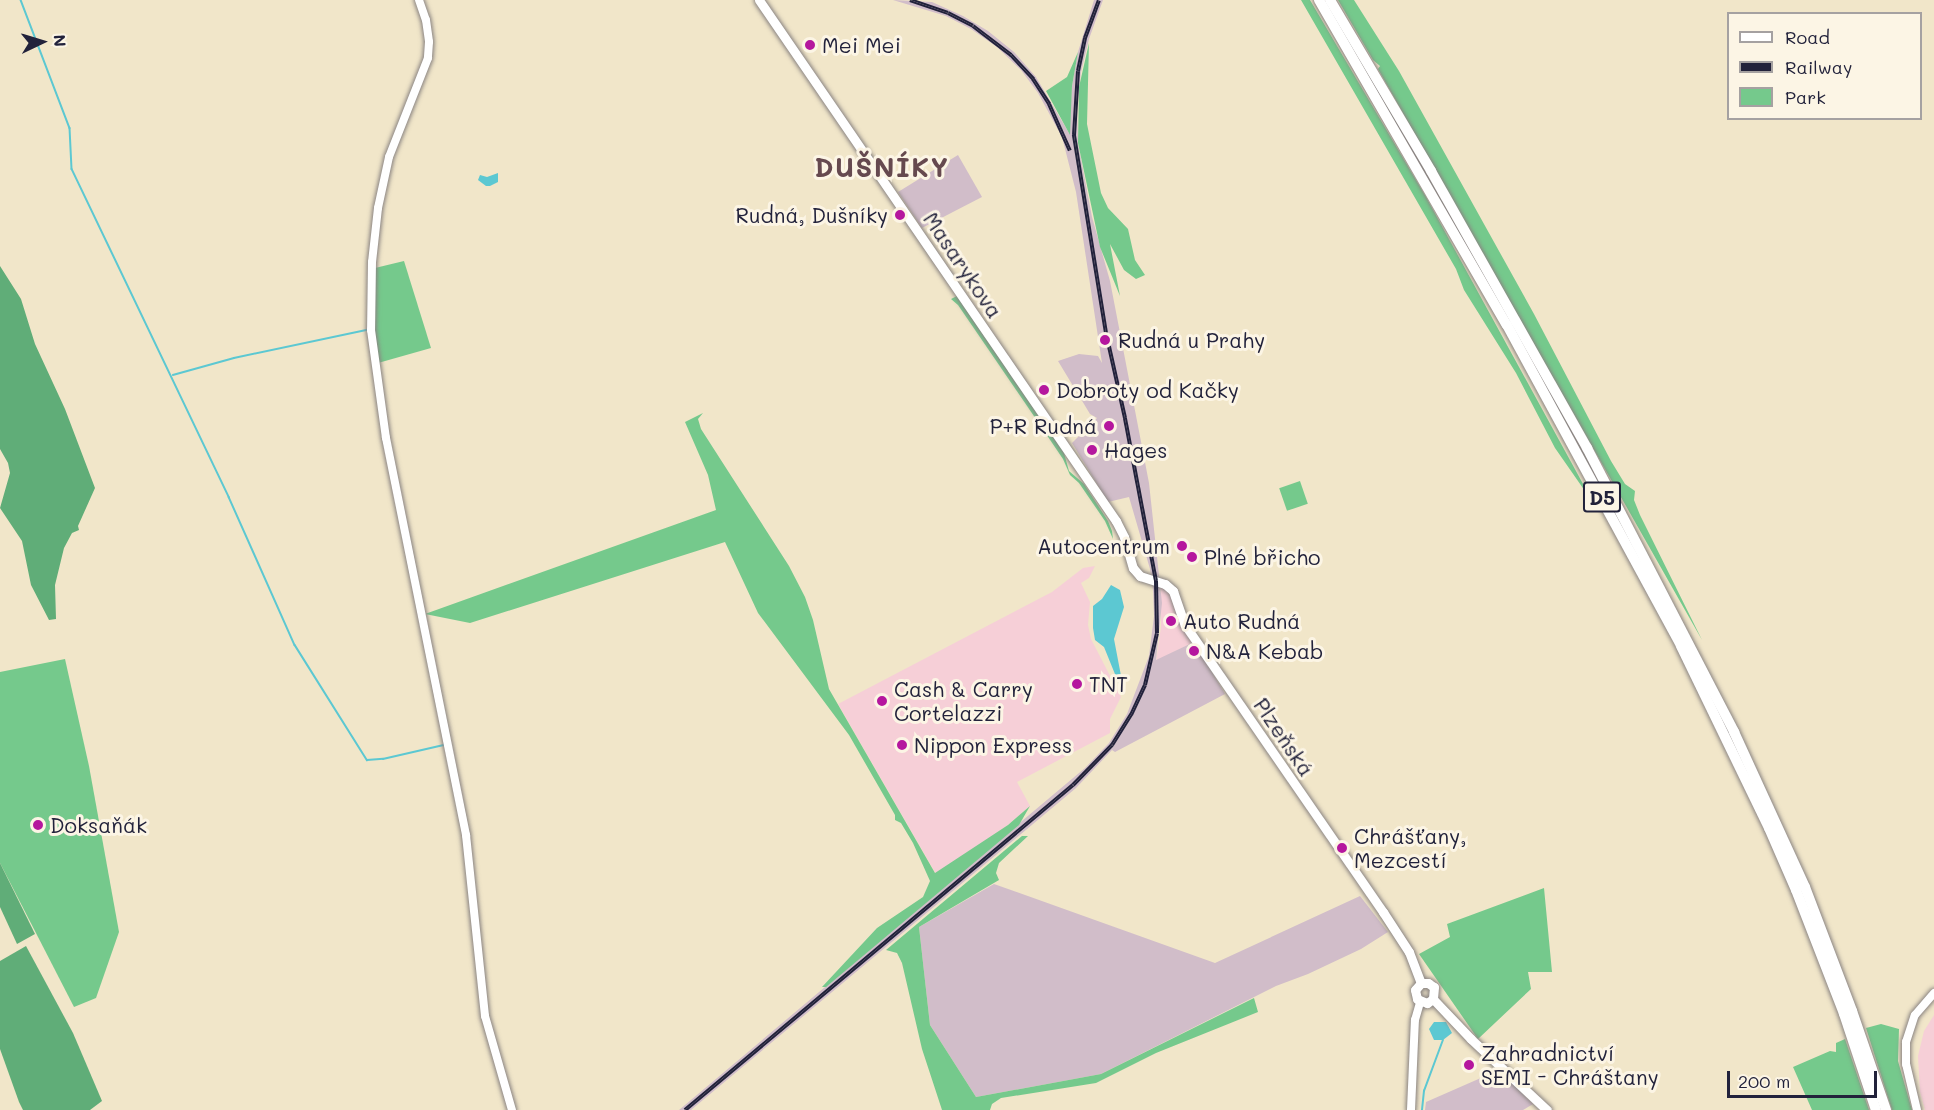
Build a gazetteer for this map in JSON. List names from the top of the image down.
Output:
{
  "streets": {
    "highway": ["D5"],
    "main road": ["Masarykova", "Plzeňská"]
  },
  "crossings": [
    ["Masarykova", "Plzeňská"]
  ],
  "districts": ["DUŠNÍKY"],
  "places": [
    "Mei Mei",
    "Rudná, Dušníky",
    "Rudná u Prahy",
    "Dobroty od Kačky",
    "P+R Rudná",
    "Hages",
    "Autocentrum",
    "Plné břicho",
    "Auto Rudná",
    "N&A Kebab",
    "TNT",
    "Cash & Carry Cortelazzi",
    "Nippon Express",
    "Doksaňák",
    "Chrášťany, Mezcestí",
    "Zahradnictví SEMI - Chráštany"
  ],
  "legend": ["Road", "Railway", "Park"],
  "scale_bar": "200 m",
  "north": "right"
}
